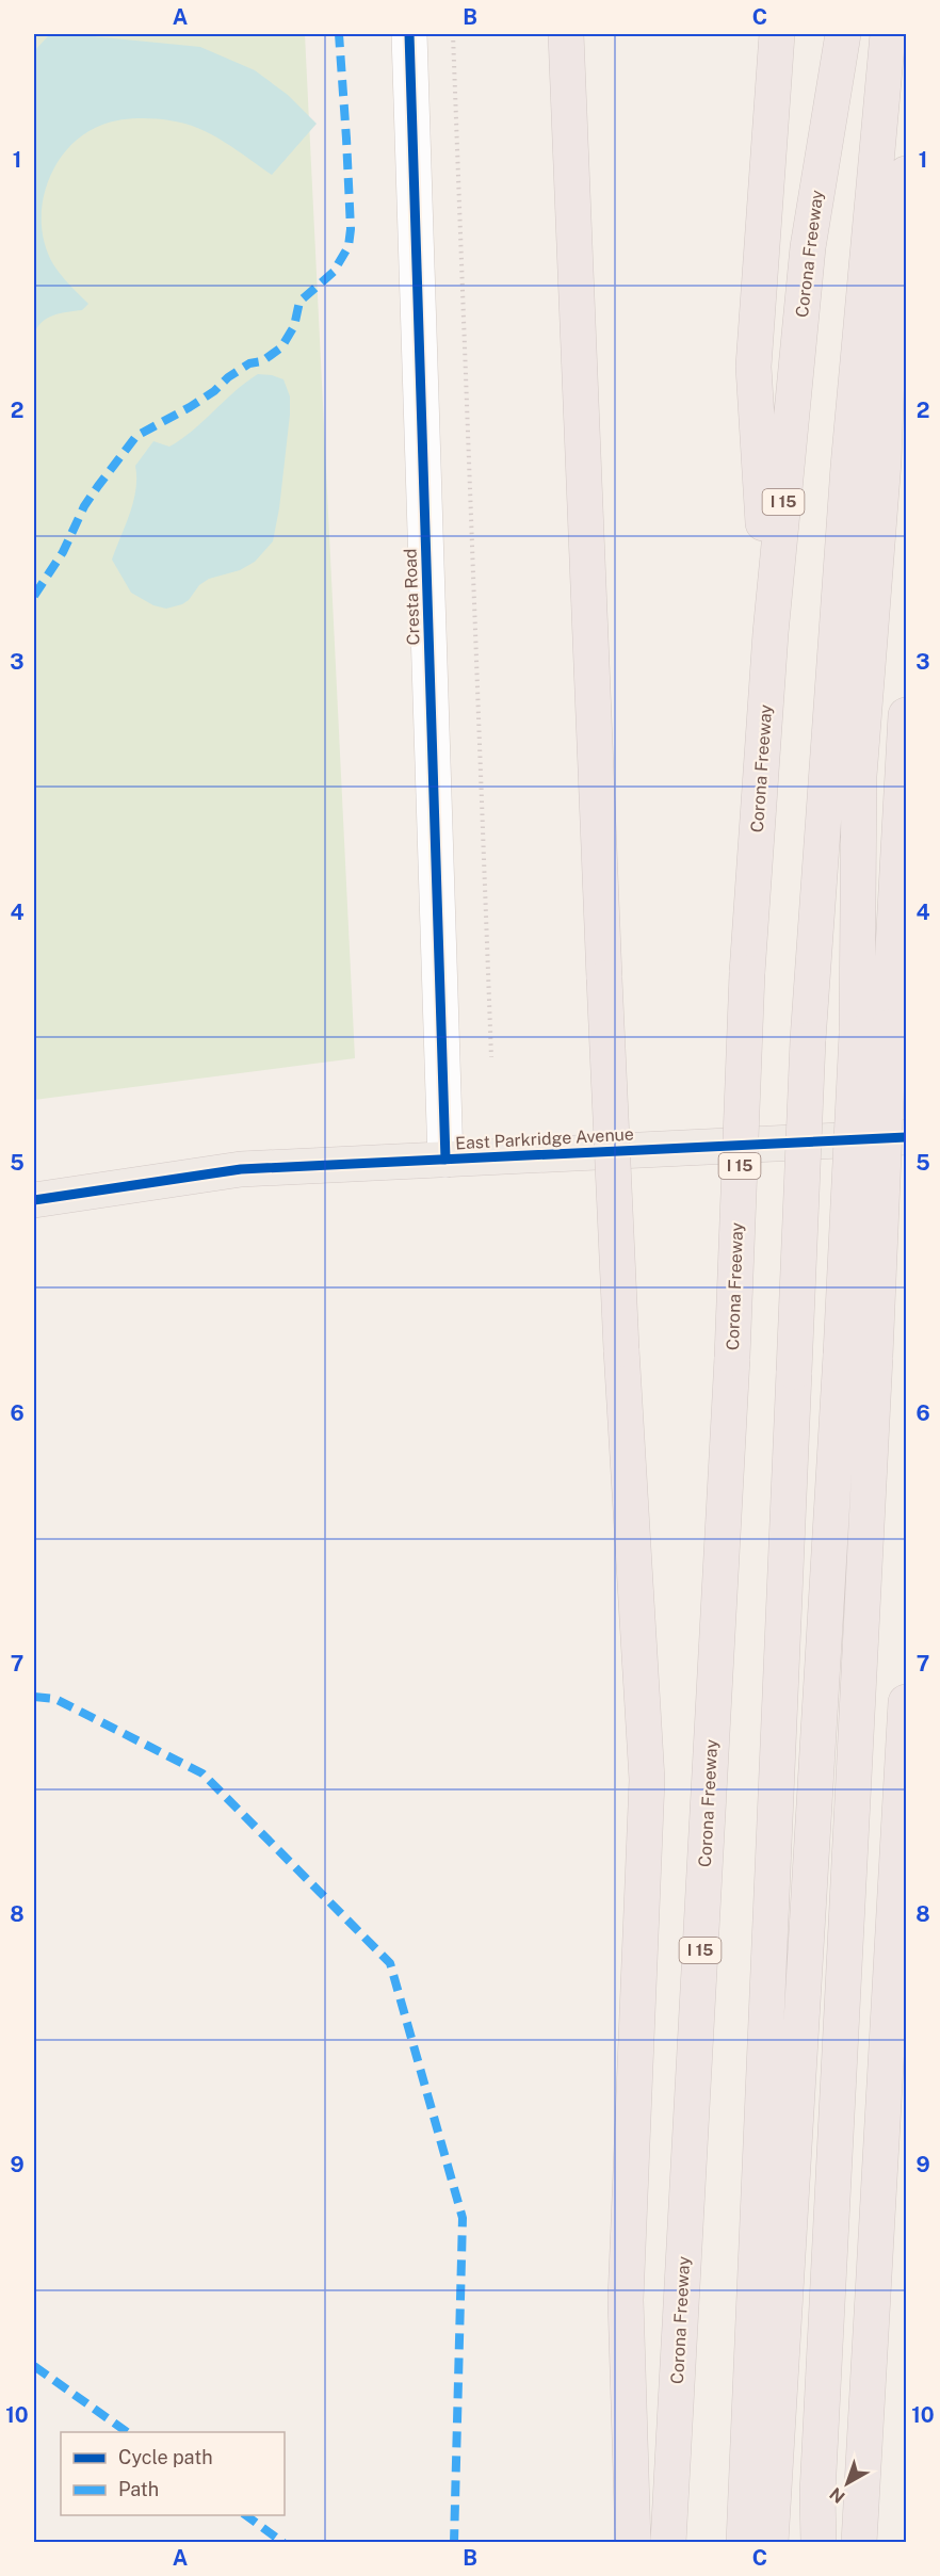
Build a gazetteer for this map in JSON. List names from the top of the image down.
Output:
{
  "streets": {
    "highway": ["Corona Freeway", "I 15"],
    "main road": ["East Parkridge Avenue"],
    "street": ["Cresta Road"]
  },
  "crossings": [
    ["Cresta Road", "East Parkridge Avenue"]
  ],
  "legend": ["Cycle path", "Path"],
  "north": "bottom left",
  "grid": {
    "columns": ["A", "B", "C"],
    "rows": [
      "1",
      "2",
      "3",
      "4",
      "5",
      "6",
      "7",
      "8",
      "9",
      "10"
    ]
  }
}
